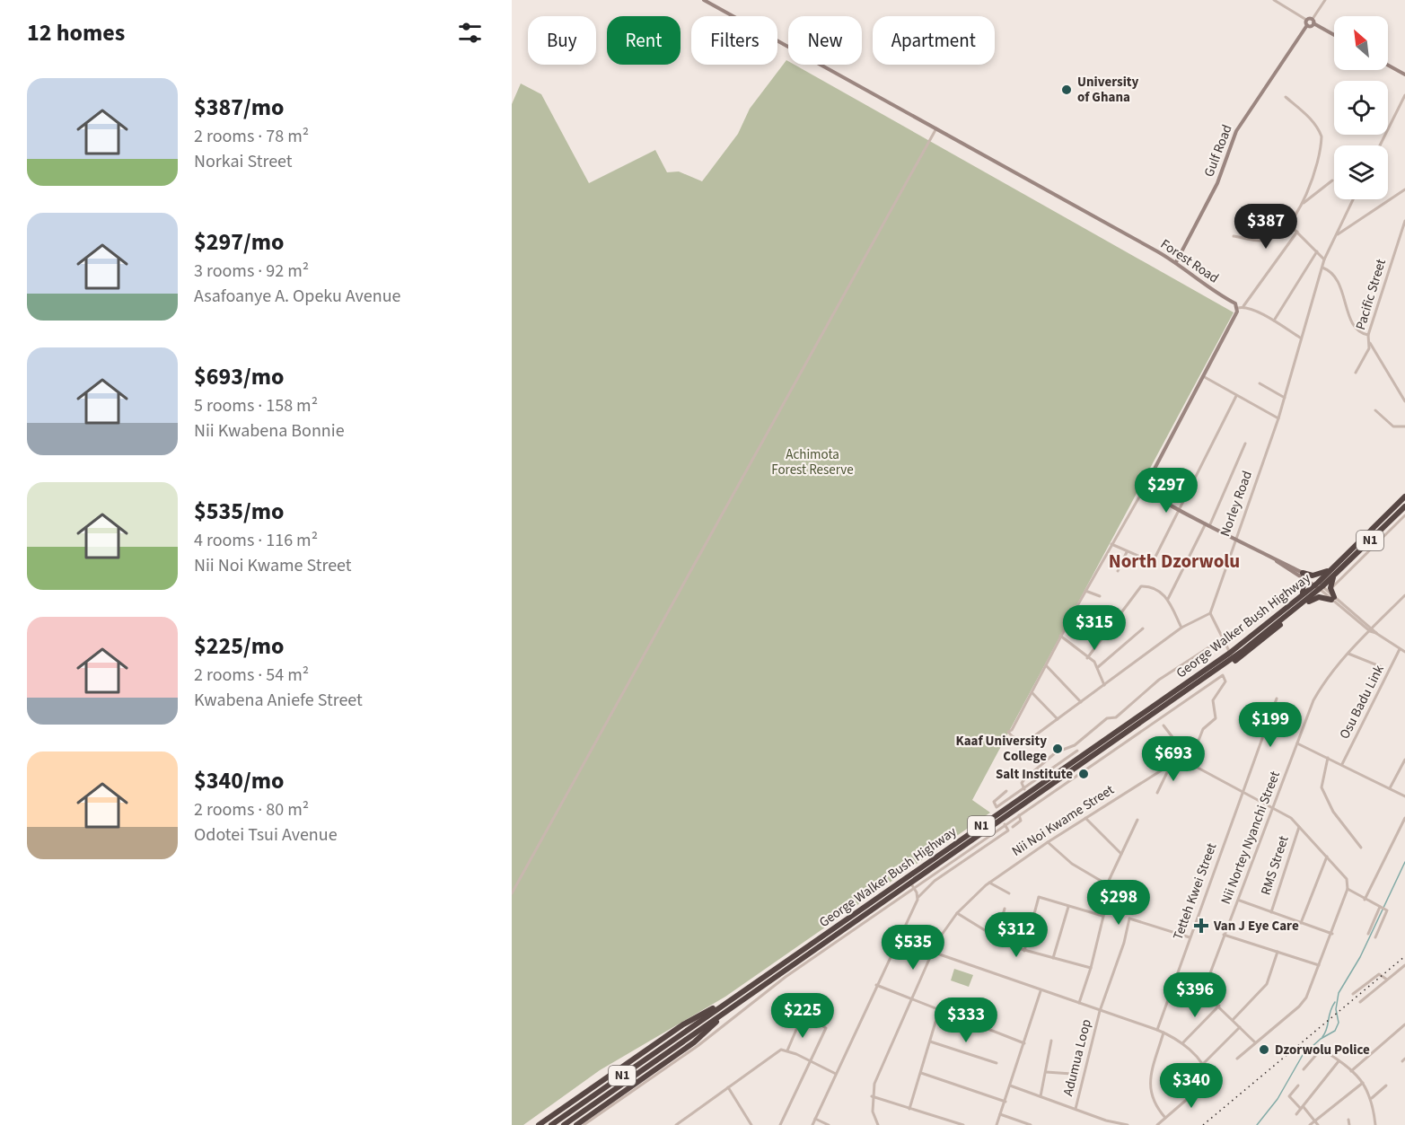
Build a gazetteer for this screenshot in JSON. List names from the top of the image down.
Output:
{
  "streets": {
    "highway": ["N1", "George Walker Bush Highway"],
    "main road": ["Gulf Road", "Forest Road"],
    "street": [
      "Pacific Street",
      "Norley Road",
      "Osu Badu Link",
      "Nii Noi Kwame Street",
      "Nii Nortey Nyanchi Street",
      "RMS Street",
      "Tetteh Kwei Street",
      "Adumua Loop"
    ]
  },
  "crossings": [
    ["Gulf Road", "Forest Road"],
    ["Tetteh Kwei Street", "Adumua Loop"]
  ],
  "districts": ["North Dzorwolu"],
  "parks": ["Achimota Forest Reserve"],
  "places": {
    "other": [
      "University of Ghana",
      "Kaaf University College",
      "Salt Institute",
      "Dzorwolu Police"
    ],
    "health": ["Van J Eye Care"]
  },
  "north": "top left",
  "page": {
    "heading": "12 homes",
    "chip": [
      "Buy",
      "Rent",
      "Filters",
      "New",
      "Apartment"
    ],
    "list": [
      {
        "name": "$387/mo",
        "note": "2 rooms · 78 m² · Norkai Street"
      },
      {
        "name": "$297/mo",
        "note": "3 rooms · 92 m² · Asafoanye A. Opeku Avenue"
      },
      {
        "name": "$693/mo",
        "note": "5 rooms · 158 m² · Nii Kwabena Bonnie"
      },
      {
        "name": "$535/mo",
        "note": "4 rooms · 116 m² · Nii Noi Kwame Street"
      },
      {
        "name": "$225/mo",
        "note": "2 rooms · 54 m² · Kwabena Aniefe Street"
      },
      {
        "name": "$340/mo",
        "note": "2 rooms · 80 m² · Odotei Tsui Avenue"
      }
    ],
    "price": [
      "$387",
      "$297",
      "$315",
      "$199",
      "$693",
      "$298",
      "$312",
      "$535",
      "$396",
      "$225",
      "$333",
      "$340"
    ]
  }
}
